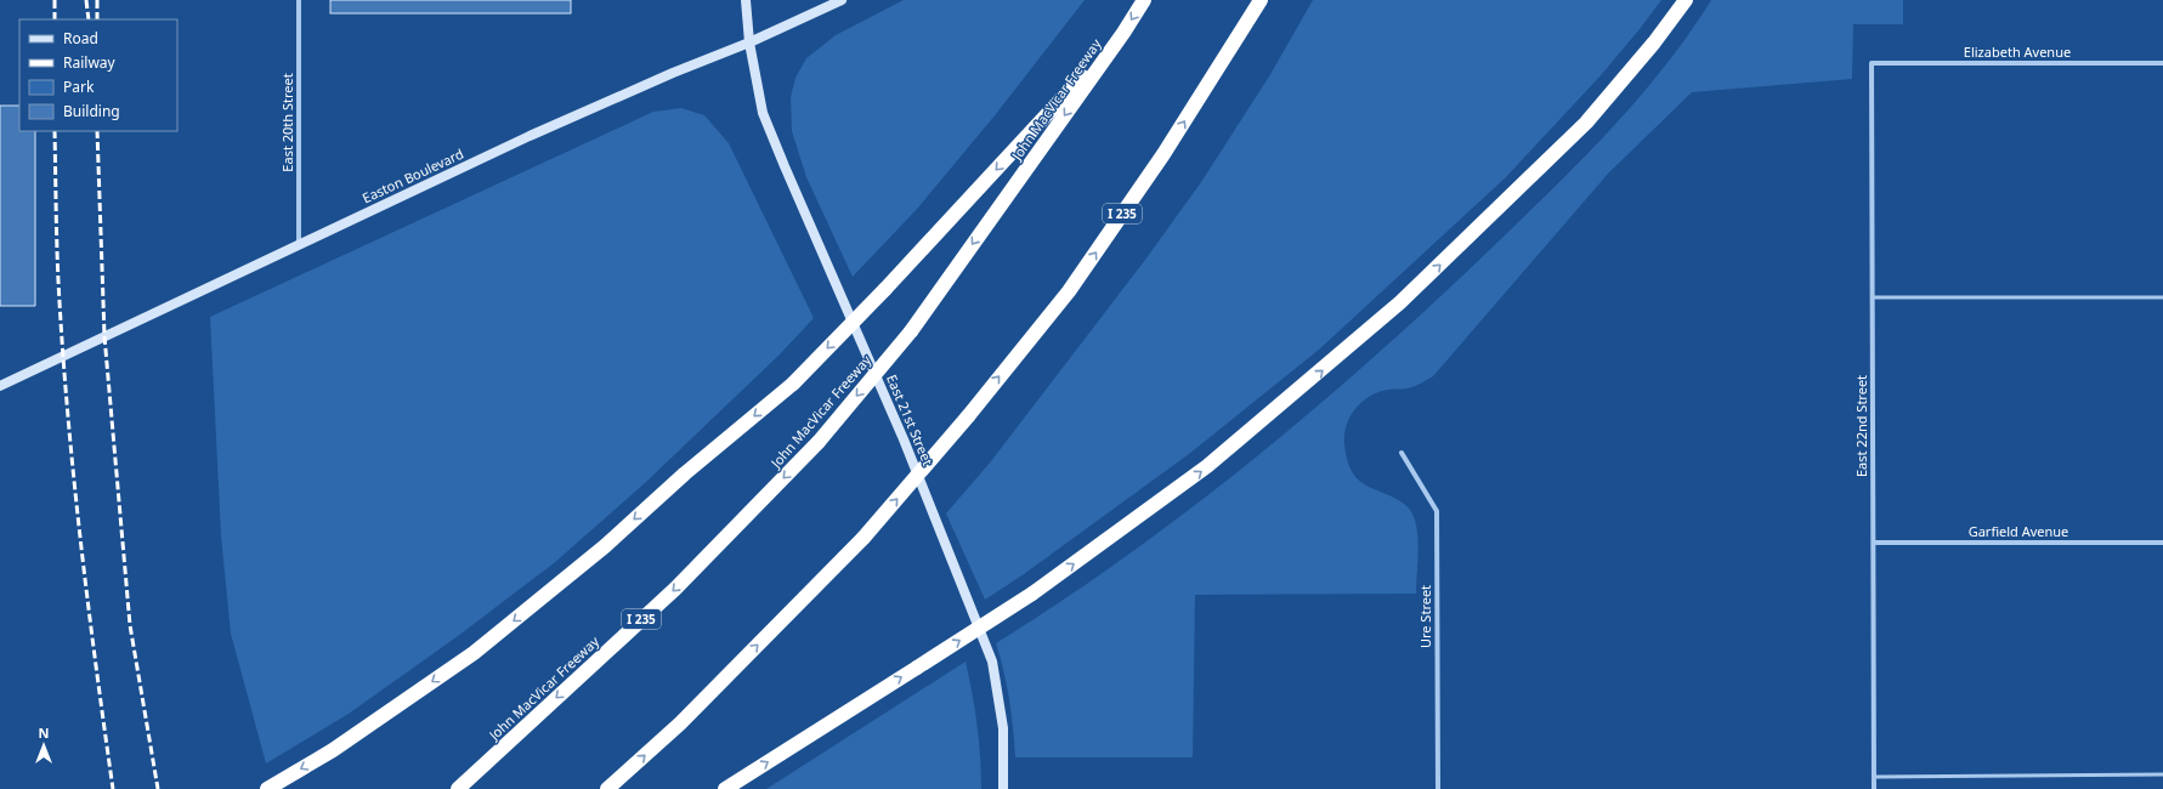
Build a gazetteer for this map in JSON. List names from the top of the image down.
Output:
{
  "streets": {
    "highway": ["John MacVicar Freeway", "I 235"],
    "main road": ["Easton Boulevard", "East 21st Street"],
    "street": [
      "Elizabeth Avenue",
      "East 20th Street",
      "East 22nd Street",
      "Garfield Avenue",
      "Ure Street"
    ]
  },
  "crossings": [
    ["Elizabeth Avenue", "East 22nd Street"],
    ["East 20th Street", "Easton Boulevard"],
    ["Easton Boulevard", "East 21st Street"],
    ["East 22nd Street", "Garfield Avenue"]
  ],
  "legend": [
    "Road",
    "Railway",
    "Park",
    "Building"
  ],
  "north": "top"
}
